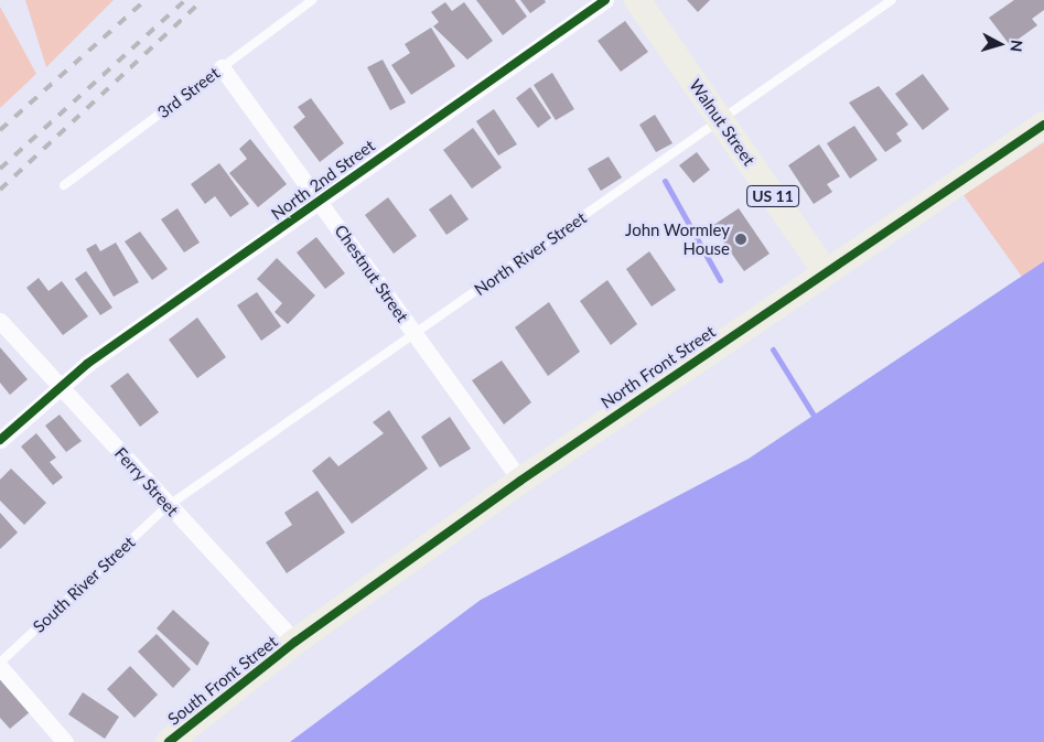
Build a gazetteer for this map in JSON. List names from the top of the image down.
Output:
{
  "streets": {
    "main road": [
      "Walnut Street",
      "US 11",
      "North Front Street",
      "South Front Street"
    ],
    "street": ["North 2nd Street", "Chestnut Street", "Ferry Street"],
    "lane": ["3rd Street", "North River Street", "South River Street"]
  },
  "crossings": [
    ["3rd Street", "Chestnut Street"],
    ["Walnut Street", "North River Street"],
    ["Walnut Street", "North Front Street"],
    ["North 2nd Street", "Chestnut Street"],
    ["North 2nd Street", "Ferry Street"],
    ["North River Street", "Chestnut Street"],
    ["North River Street", "Ferry Street"],
    ["North River Street", "South River Street"],
    ["Chestnut Street", "North Front Street"],
    ["North Front Street", "Ferry Street"],
    ["North Front Street", "South Front Street"],
    ["Ferry Street", "South River Street"],
    ["Ferry Street", "South Front Street"]
  ],
  "places": ["John Wormley House"],
  "north": "right"
}
